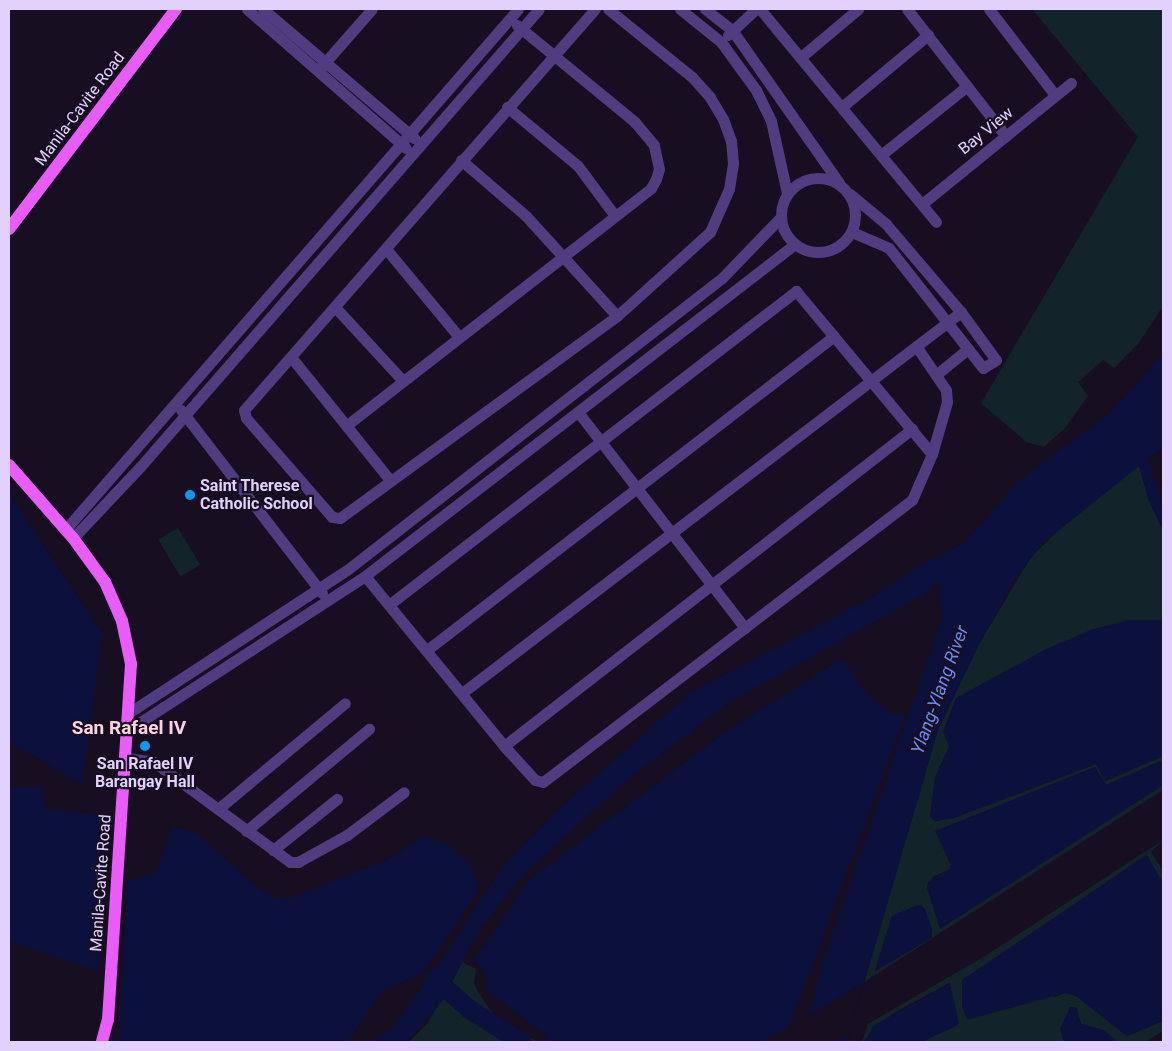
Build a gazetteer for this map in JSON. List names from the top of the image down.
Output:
{
  "streets": {
    "main road": ["Manila-Cavite Road"],
    "street": ["Bay View"]
  },
  "districts": ["San Rafael IV"],
  "water": ["Ylang-Ylang River"],
  "places": ["Saint Therese Catholic School", "San Rafael IV Barangay Hall"]
}
